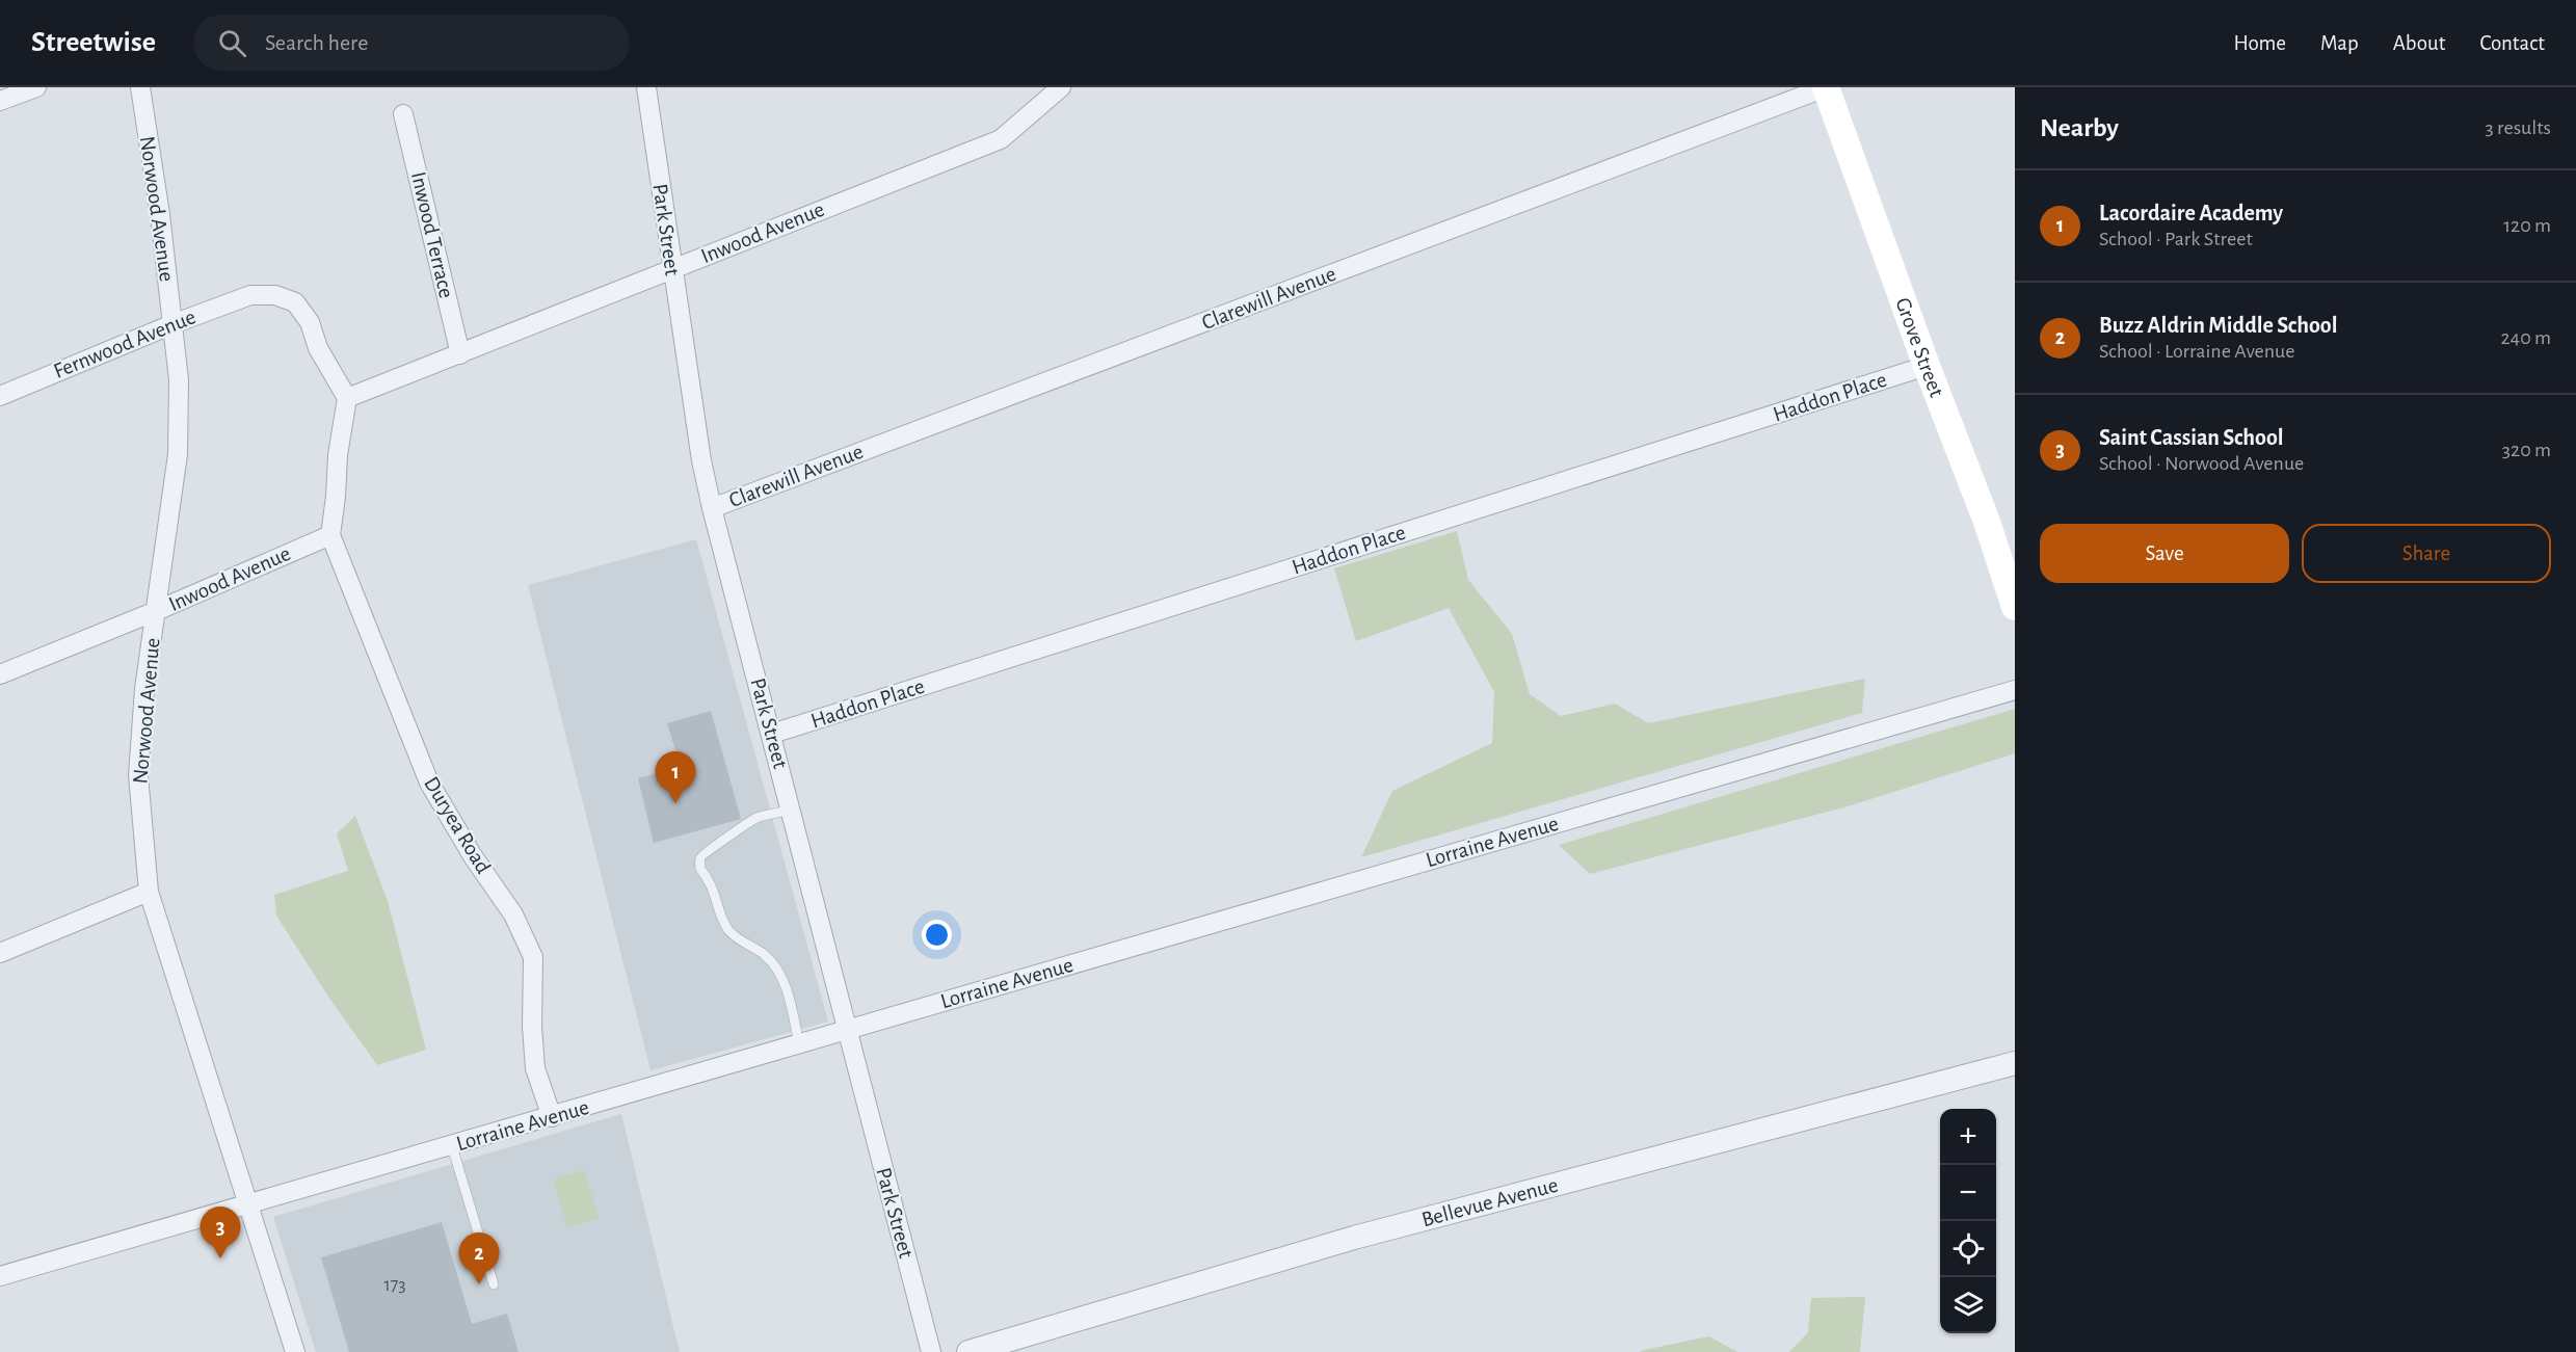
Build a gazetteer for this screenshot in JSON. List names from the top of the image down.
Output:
{
  "streets": {
    "main road": ["Grove Street"],
    "street": [
      "Norwood Avenue",
      "Park Street",
      "Inwood Avenue",
      "Inwood Terrace",
      "Clarewill Avenue",
      "Fernwood Avenue",
      "Haddon Place",
      "Duryea Road",
      "Lorraine Avenue",
      "Bellevue Avenue"
    ]
  },
  "crossings": [
    ["Norwood Avenue", "Inwood Avenue"],
    ["Norwood Avenue", "Fernwood Avenue"],
    ["Norwood Avenue", "Lorraine Avenue"],
    ["Park Street", "Inwood Avenue"],
    ["Park Street", "Clarewill Avenue"],
    ["Park Street", "Haddon Place"],
    ["Park Street", "Lorraine Avenue"],
    ["Inwood Avenue", "Inwood Terrace"],
    ["Inwood Avenue", "Fernwood Avenue"],
    ["Inwood Avenue", "Duryea Road"],
    ["Clarewill Avenue", "Grove Street"],
    ["Grove Street", "Haddon Place"],
    ["Duryea Road", "Lorraine Avenue"]
  ],
  "house_numbers": ["173"],
  "page": {
    "header": "Streetwise",
    "search": "Search here",
    "nav": [
      "Home",
      "Map",
      "About",
      "Contact"
    ],
    "heading": ["Nearby", "3 results"],
    "list": [
      {
        "mark": "1",
        "name": "Lacordaire Academy",
        "note": "School · Park Street",
        "value": "120 m"
      },
      {
        "mark": "2",
        "name": "Buzz Aldrin Middle School",
        "note": "School · Lorraine Avenue",
        "value": "240 m"
      },
      {
        "mark": "3",
        "name": "Saint Cassian School",
        "note": "School · Norwood Avenue",
        "value": "320 m"
      }
    ],
    "buttons": ["Save", "Share"],
    "pins": ["1", "3", "2"],
    "map_buttons": ["+", "−"]
  }
}
